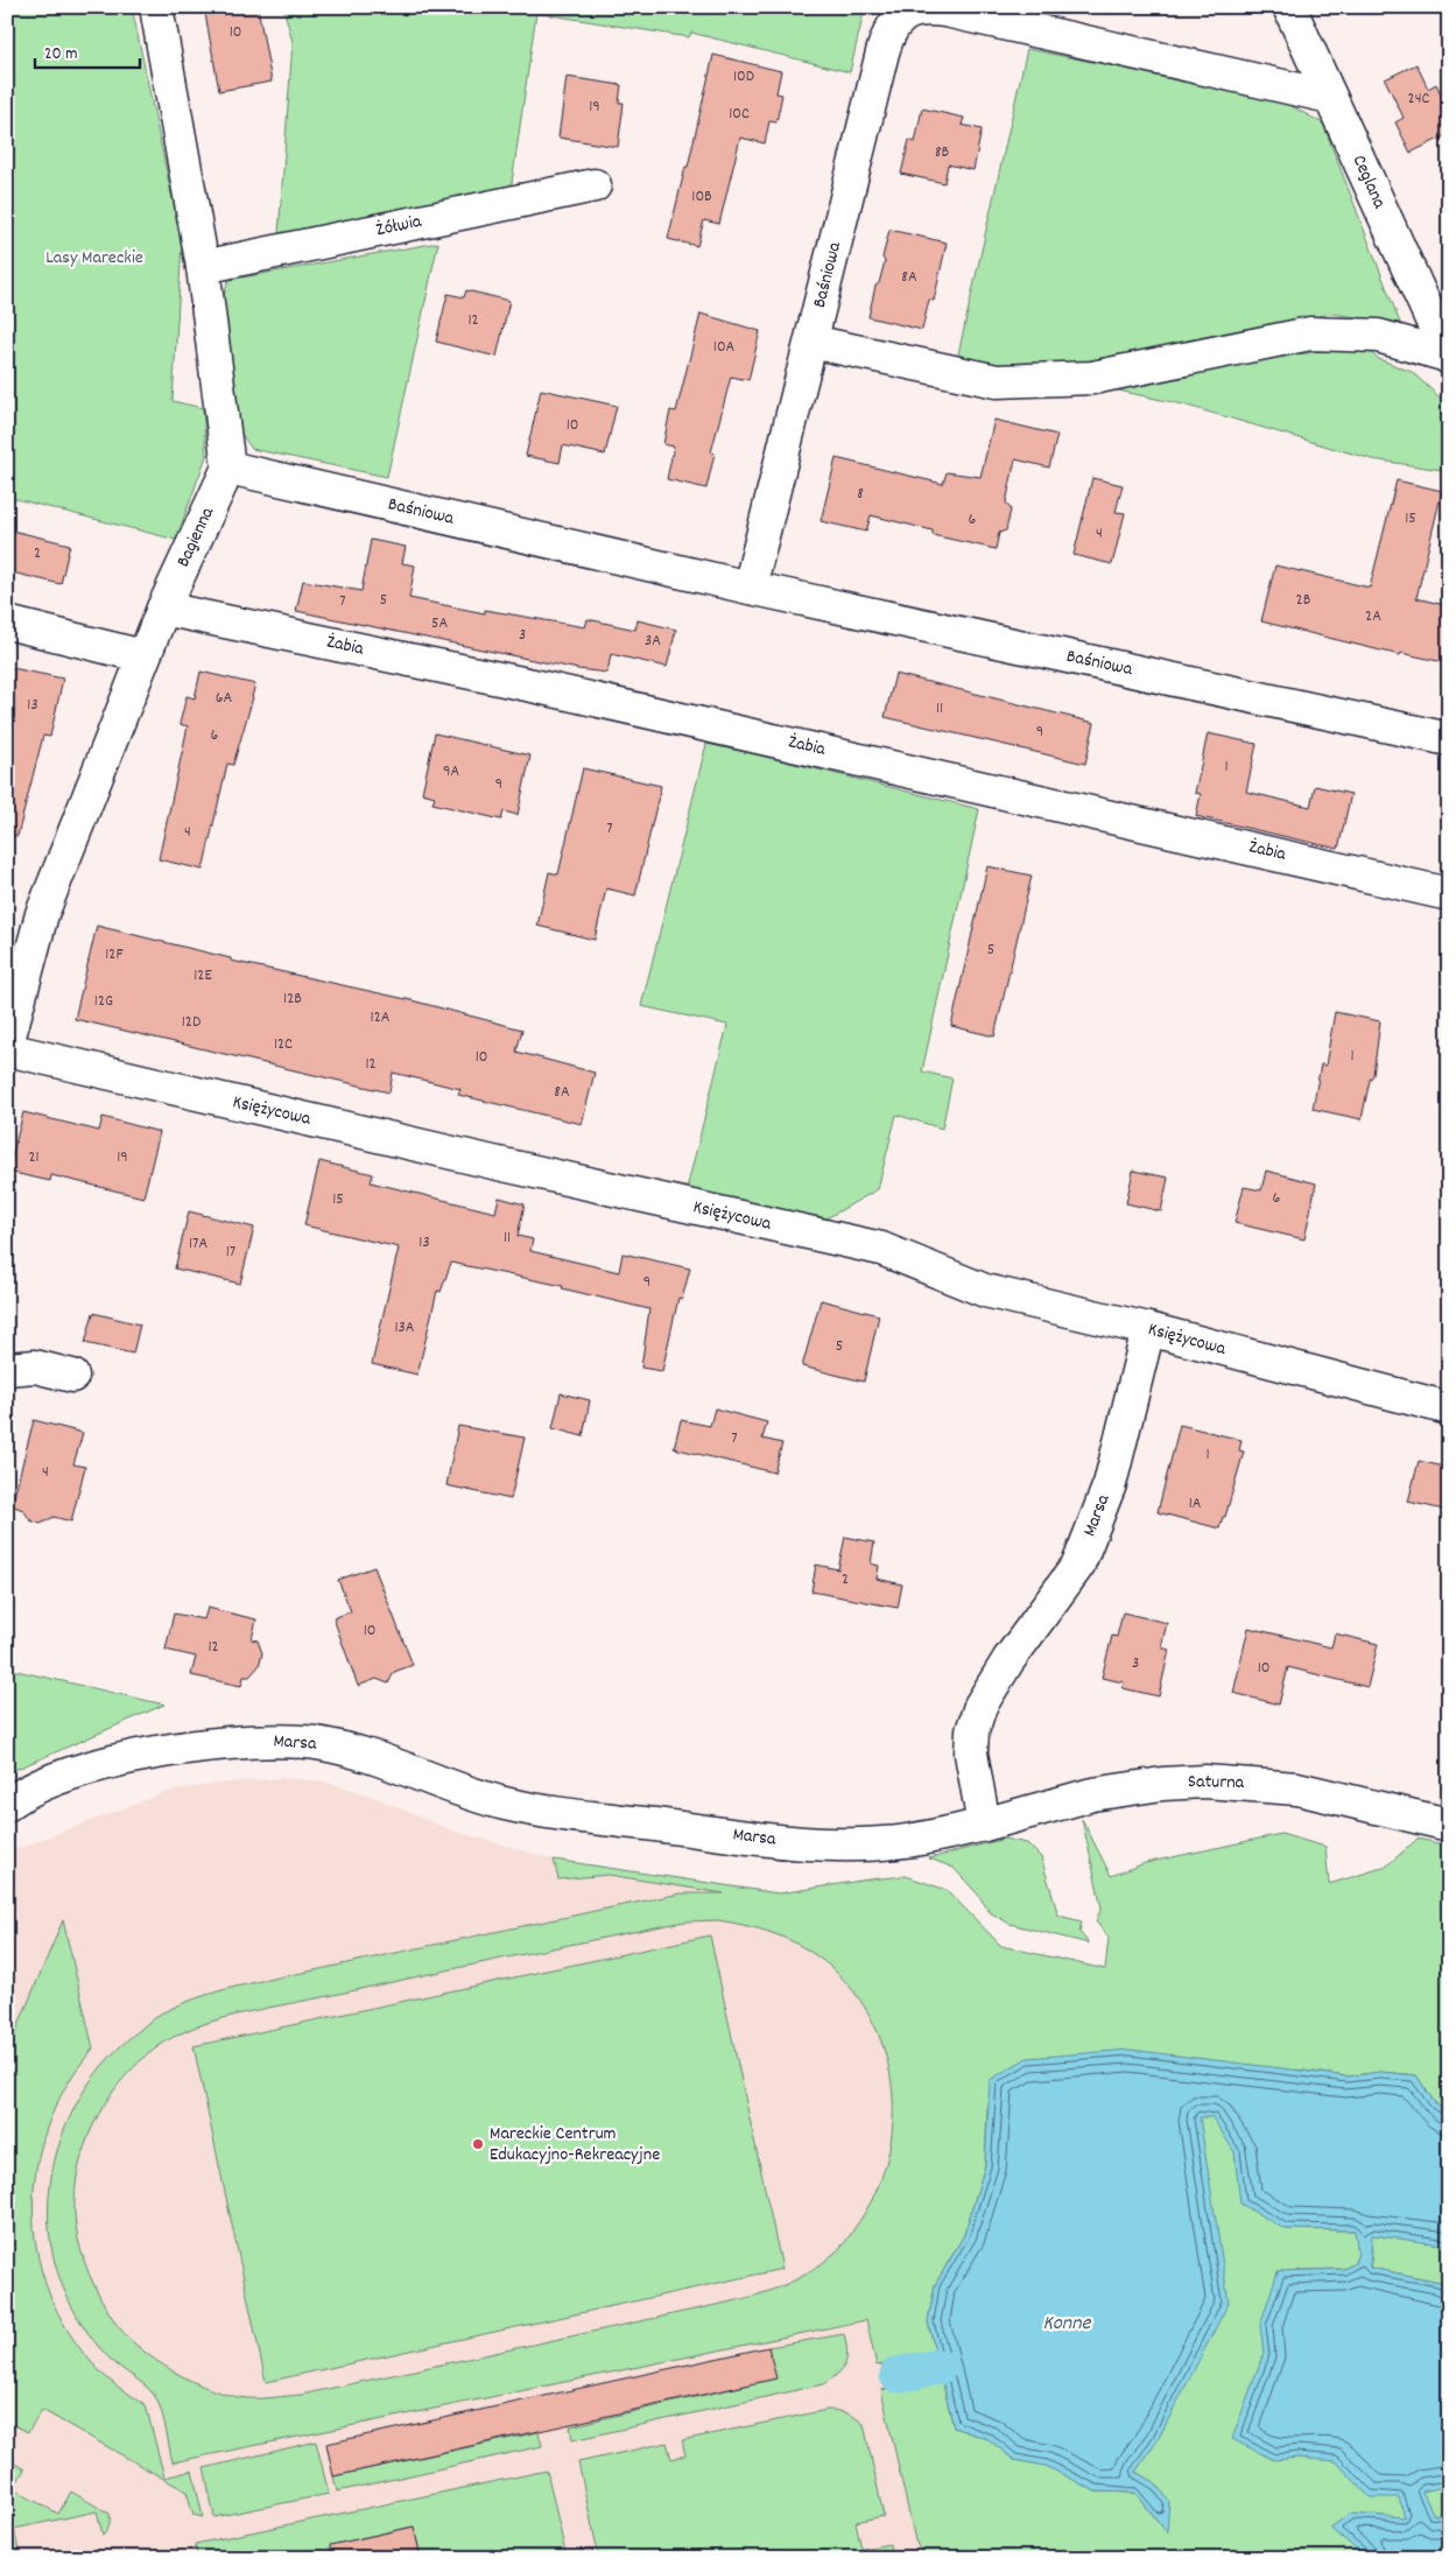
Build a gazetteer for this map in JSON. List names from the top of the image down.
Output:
{
  "streets": {
    "street": [
      "Ceglana",
      "Żółwia",
      "Baśniowa",
      "Bagienna",
      "Żabia",
      "Księżycowa",
      "Marsa",
      "Saturna"
    ]
  },
  "crossings": [
    ["Ceglana", "Baśniowa"],
    ["Baśniowa", "Bagienna"],
    ["Bagienna", "Żabia"],
    ["Bagienna", "Księżycowa"],
    ["Księżycowa", "Marsa"],
    ["Marsa", "Saturna"]
  ],
  "water": ["Konne"],
  "parks": ["Lasy Mareckie"],
  "places": ["Mareckie Centrum Edukacyjno-Rekreacyjne"],
  "house_numbers": [
    "10",
    "10D",
    "24C",
    "19",
    "10C",
    "8B",
    "10B",
    "8A",
    "12",
    "10A",
    "10",
    "8",
    "15",
    "6",
    "4",
    "2",
    "5",
    "2B",
    "7",
    "2A",
    "5A",
    "3",
    "3A",
    "6A",
    "13",
    "11",
    "9",
    "6",
    "1",
    "9A",
    "9",
    "7",
    "4",
    "5",
    "12F",
    "12E",
    "12B",
    "12G",
    "12A",
    "12D",
    "12C",
    "1",
    "10",
    "12",
    "8A",
    "21",
    "19",
    "6",
    "15",
    "11",
    "13",
    "17A",
    "17",
    "9",
    "13A",
    "5",
    "7",
    "1",
    "4",
    "1A",
    "2",
    "10",
    "12",
    "3",
    "10"
  ],
  "scale_bar": "20 m"
}
